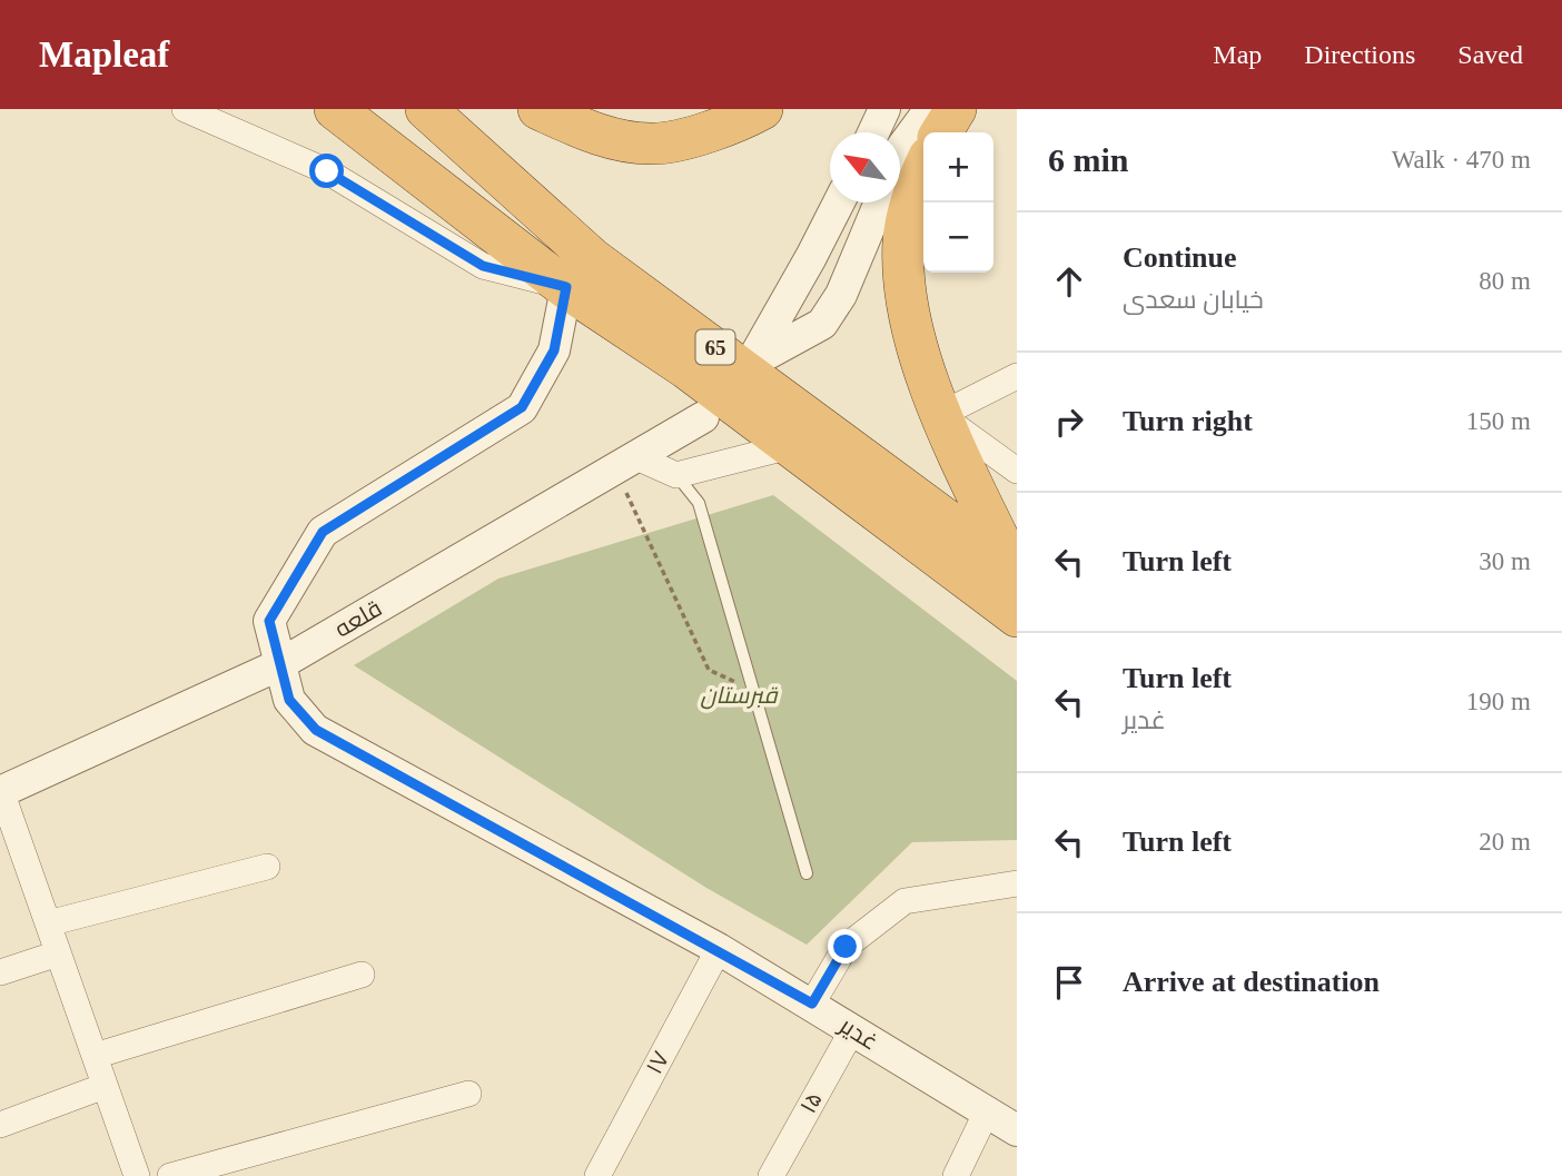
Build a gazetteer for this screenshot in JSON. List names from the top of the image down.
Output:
{
  "streets": {
    "highway": ["65"],
    "street": [
      "قلعه",
      "غدیر",
      "۱۷",
      "۱۵"
    ]
  },
  "crossings": [
    ["65", "غدیر"],
    ["قلعه", "غدیر"],
    ["غدیر", "۱۷"],
    ["غدیر", "۱۵"]
  ],
  "parks": ["قبرستان"],
  "north": "top left",
  "page": {
    "header": "Mapleaf",
    "nav": ["Map", "Directions", "Saved"],
    "heading": ["6 min", "Walk · 470 m"],
    "map_buttons": ["+", "−"],
    "list": [
      ["Continue", "خیابان سعدی", "80 m"],
      ["Turn right", "150 m"],
      ["Turn left", "30 m"],
      ["Turn left", "غدیر", "190 m"],
      ["Turn left", "20 m"],
      "Arrive at destination"
    ]
  }
}
